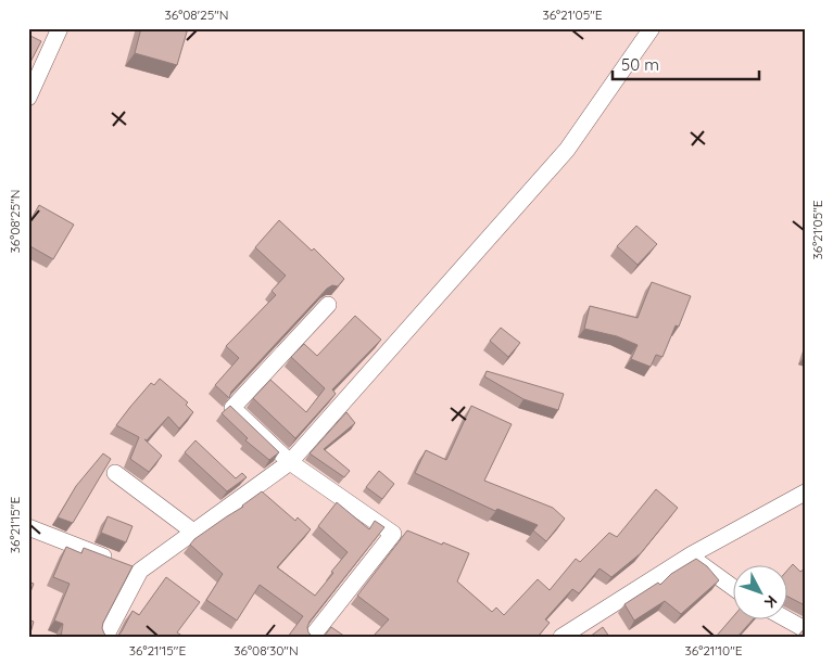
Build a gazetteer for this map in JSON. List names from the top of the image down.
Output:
{
  "scale_bar": "50 m",
  "north": "bottom right",
  "coordinates": [
    "36°08'25\"N",
    "36°21'05\"E",
    "36°21'15\"E",
    "36°08'30\"N",
    "36°21'10\"E"
  ]
}
